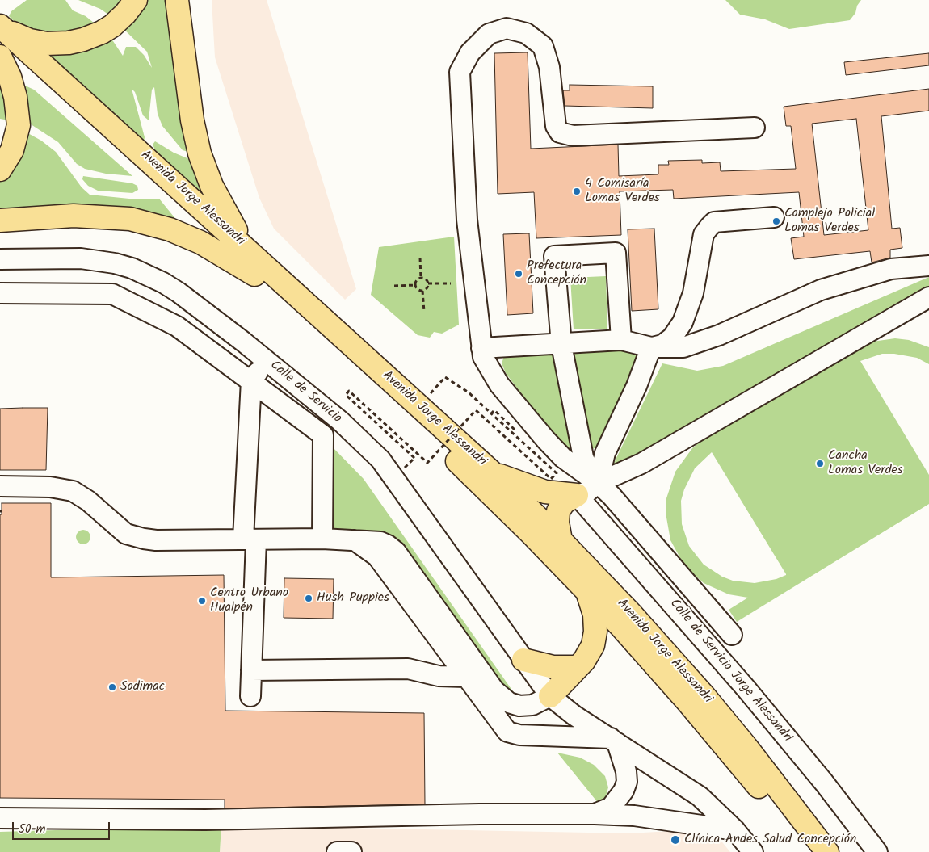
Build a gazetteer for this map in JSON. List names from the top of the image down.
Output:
{
  "streets": {
    "highway": ["Avenida Jorge Alessandri"],
    "street": ["Calle de Servicio", "Calle de Servicio Jorge Alessandri"]
  },
  "places": [
    "4 Comisaría Lomas Verdes",
    "Complejo Policial Lomas Verdes",
    "Prefectura Concepción",
    "Cancha Lomas Verdes",
    "Hush Puppies",
    "Centro Urbano Hualpén",
    "Sodimac",
    "Clínica Andes Salud Concepción"
  ],
  "scale_bar": "50 m"
}
